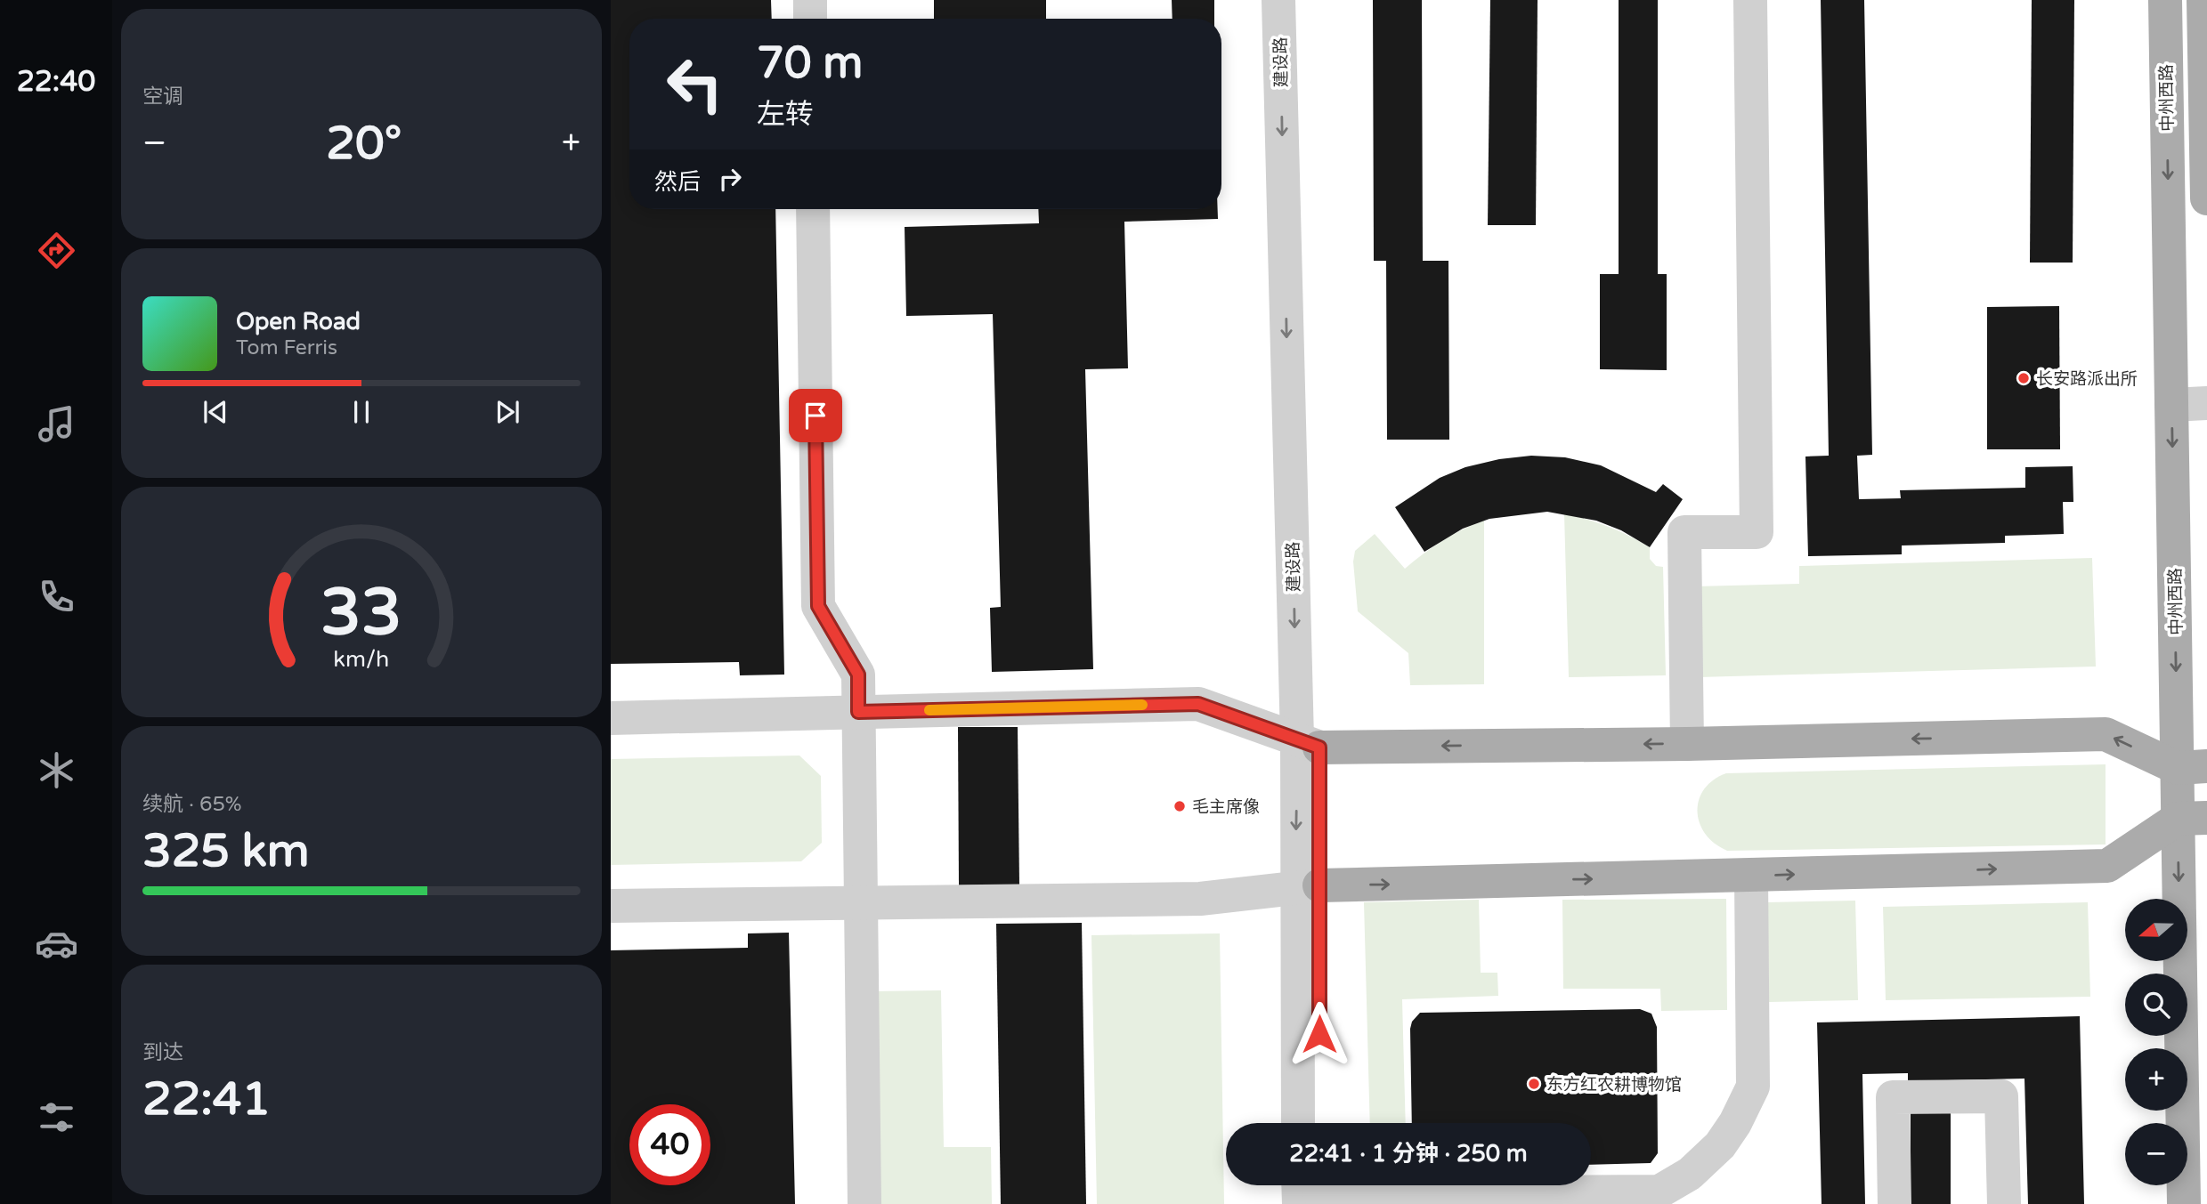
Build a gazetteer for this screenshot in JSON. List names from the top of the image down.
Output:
{
  "streets": {
    "main road": ["中州西路"],
    "street": ["建设路"]
  },
  "one_way": ["中州西路"],
  "places": ["长安路派出所", "毛主席像", "东方红农耕博物馆"],
  "north": "left",
  "page": {
    "tabs": "22:40",
    "tile": [
      "空调",
      ["续航 · 65%", "325 km"],
      ["到达", "22:41"]
    ],
    "turn": ["70 m", "左转"],
    "heat": ["−", "20°", "+"],
    "then": "然后",
    "song": ["Open Road", "Tom Ferris"],
    "map_buttons": ["+", "−"],
    "limit": "40",
    "trip": "22:41 · 1 分钟 · 250 m",
    "gauge": ["33", "km/h"]
  }
}
